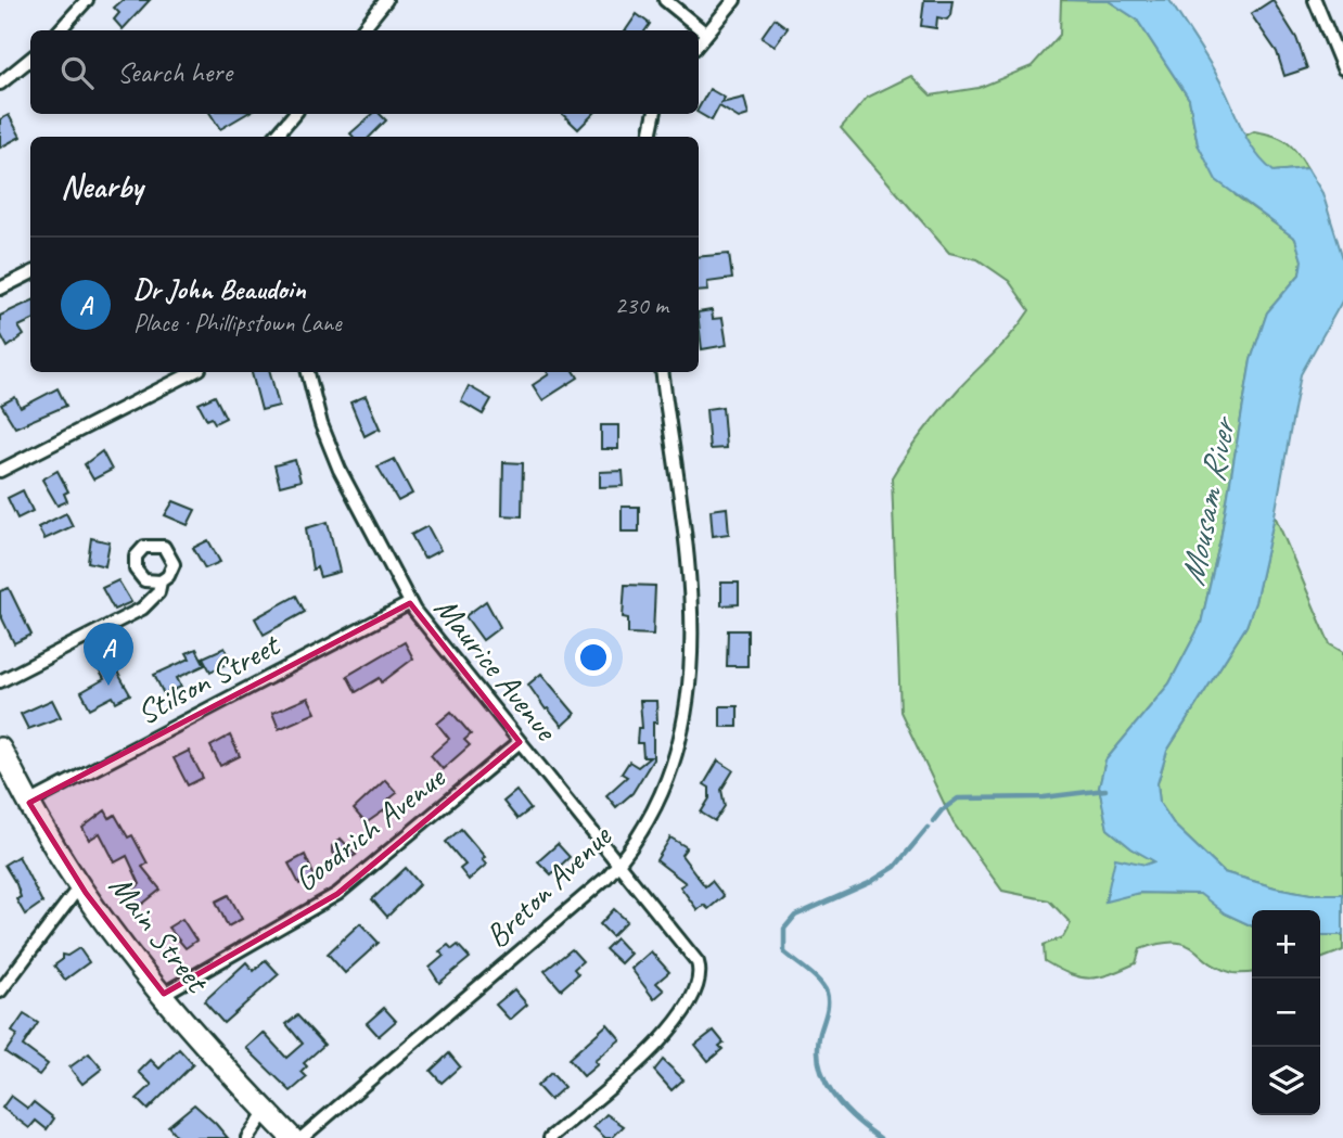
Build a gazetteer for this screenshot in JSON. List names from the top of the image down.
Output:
{
  "streets": {
    "highway": ["Main Street"],
    "street": [
      "Maurice Avenue",
      "Stilson Street",
      "Goodrich Avenue",
      "Breton Avenue"
    ]
  },
  "crossings": [
    ["Maurice Avenue", "Stilson Street"],
    ["Maurice Avenue", "Goodrich Avenue"],
    ["Maurice Avenue", "Breton Avenue"],
    ["Stilson Street", "Main Street"],
    ["Goodrich Avenue", "Main Street"]
  ],
  "water": ["Mousam River"],
  "page": {
    "search": "Search here",
    "heading": "Nearby",
    "list": [
      {
        "mark": "A",
        "name": "Dr John Beaudoin",
        "note": "Place · Phillipstown Lane",
        "value": "230 m"
      }
    ],
    "pins": "A",
    "map_buttons": ["+", "−"]
  }
}
